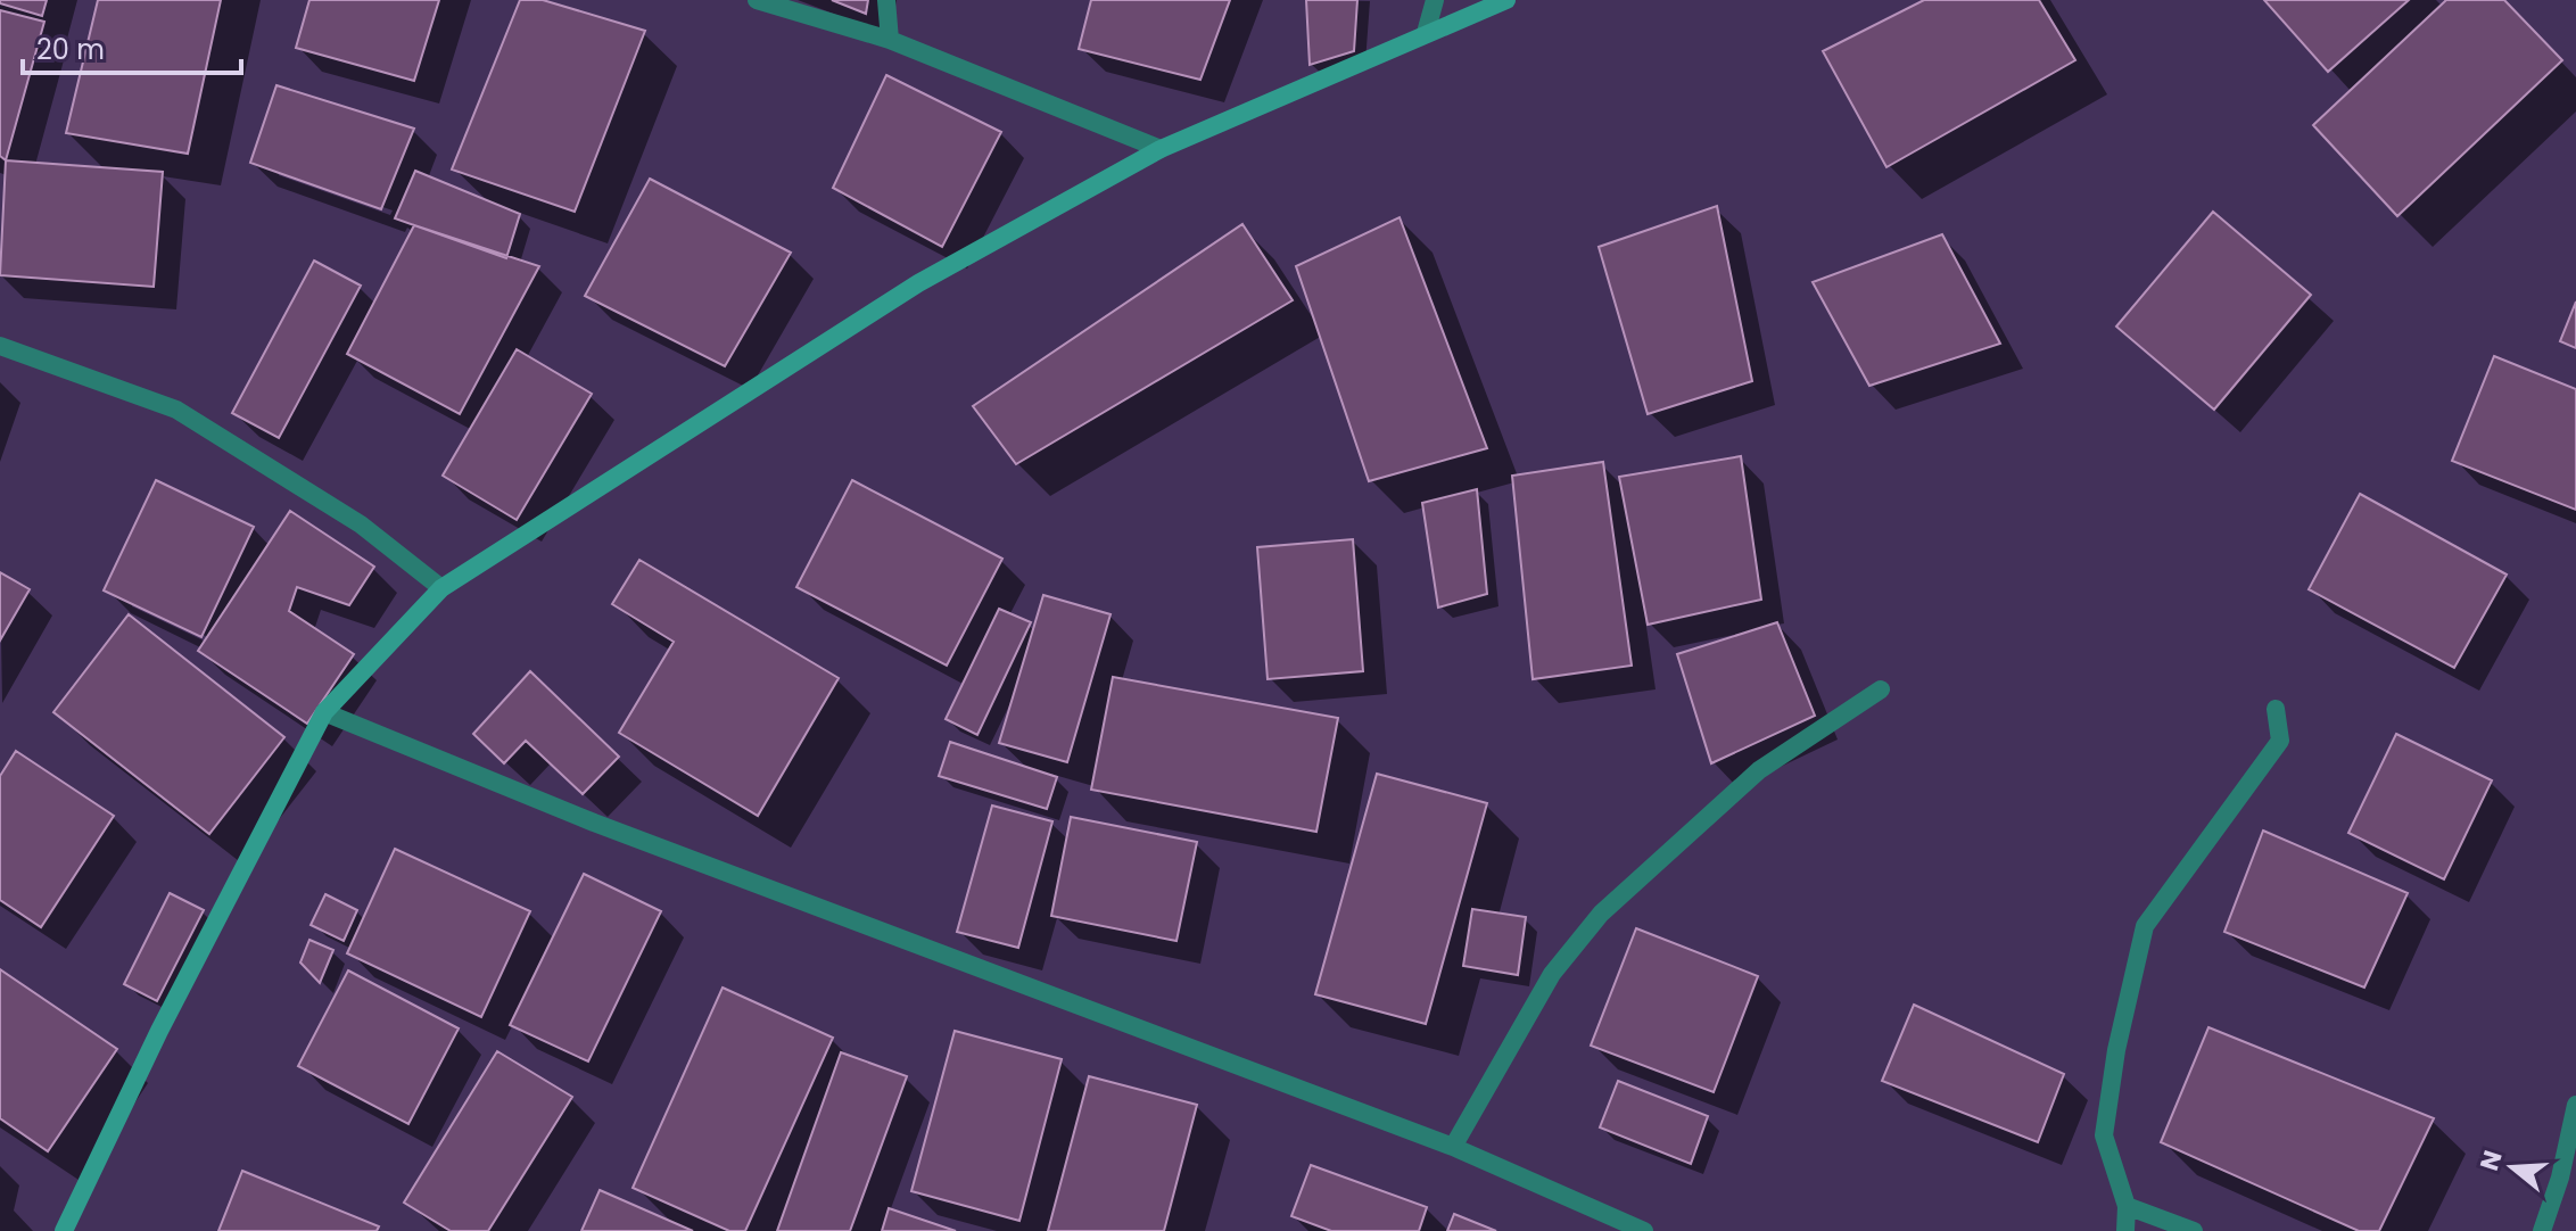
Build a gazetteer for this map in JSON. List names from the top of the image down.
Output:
{
  "scale_bar": "20 m",
  "north": "left"
}
